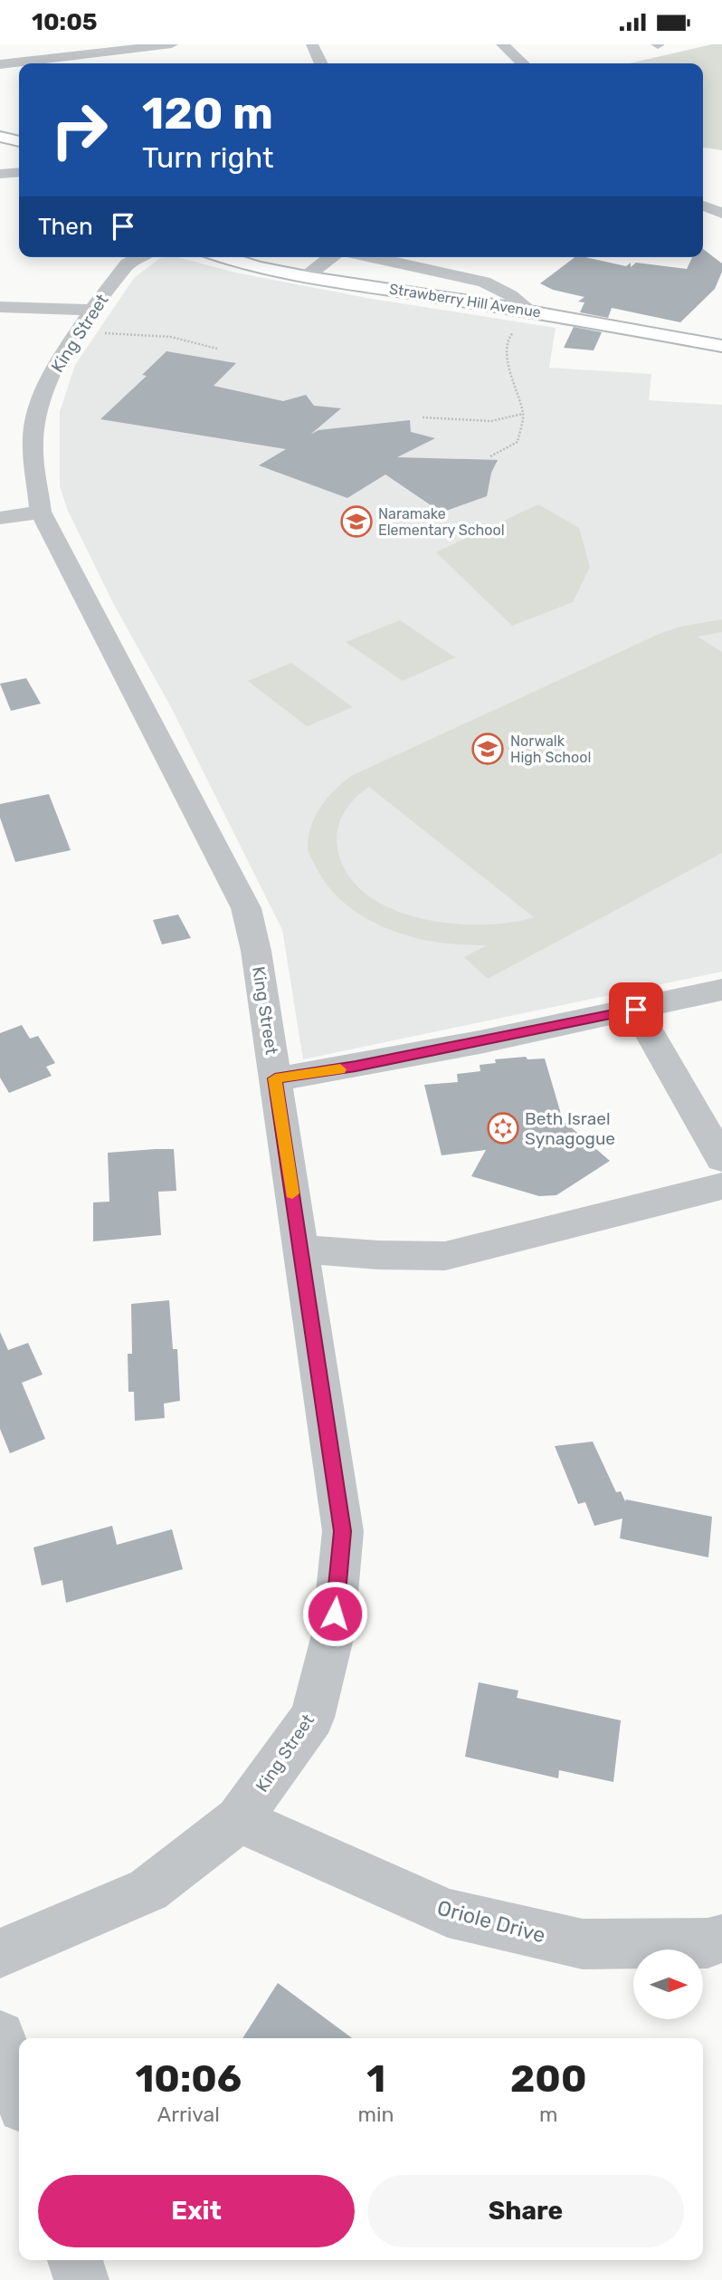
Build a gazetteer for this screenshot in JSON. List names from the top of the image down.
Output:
{
  "streets": {
    "main road": ["Strawberry Hill Avenue"],
    "street": ["King Street", "Oriole Drive"]
  },
  "crossings": [
    ["King Street", "Oriole Drive"]
  ],
  "places": {
    "school or university": ["Naramake Elementary School", "Norwalk High School"],
    "synagogue": ["Beth Israel Synagogue"]
  },
  "north": "right",
  "page": {
    "status": "10:05",
    "turn": ["120 m", "Turn right"],
    "then": "Then",
    "eta": [
      "10:06",
      "Arrival",
      "1",
      "min",
      "200",
      "m"
    ],
    "buttons": ["Exit", "Share"]
  }
}
